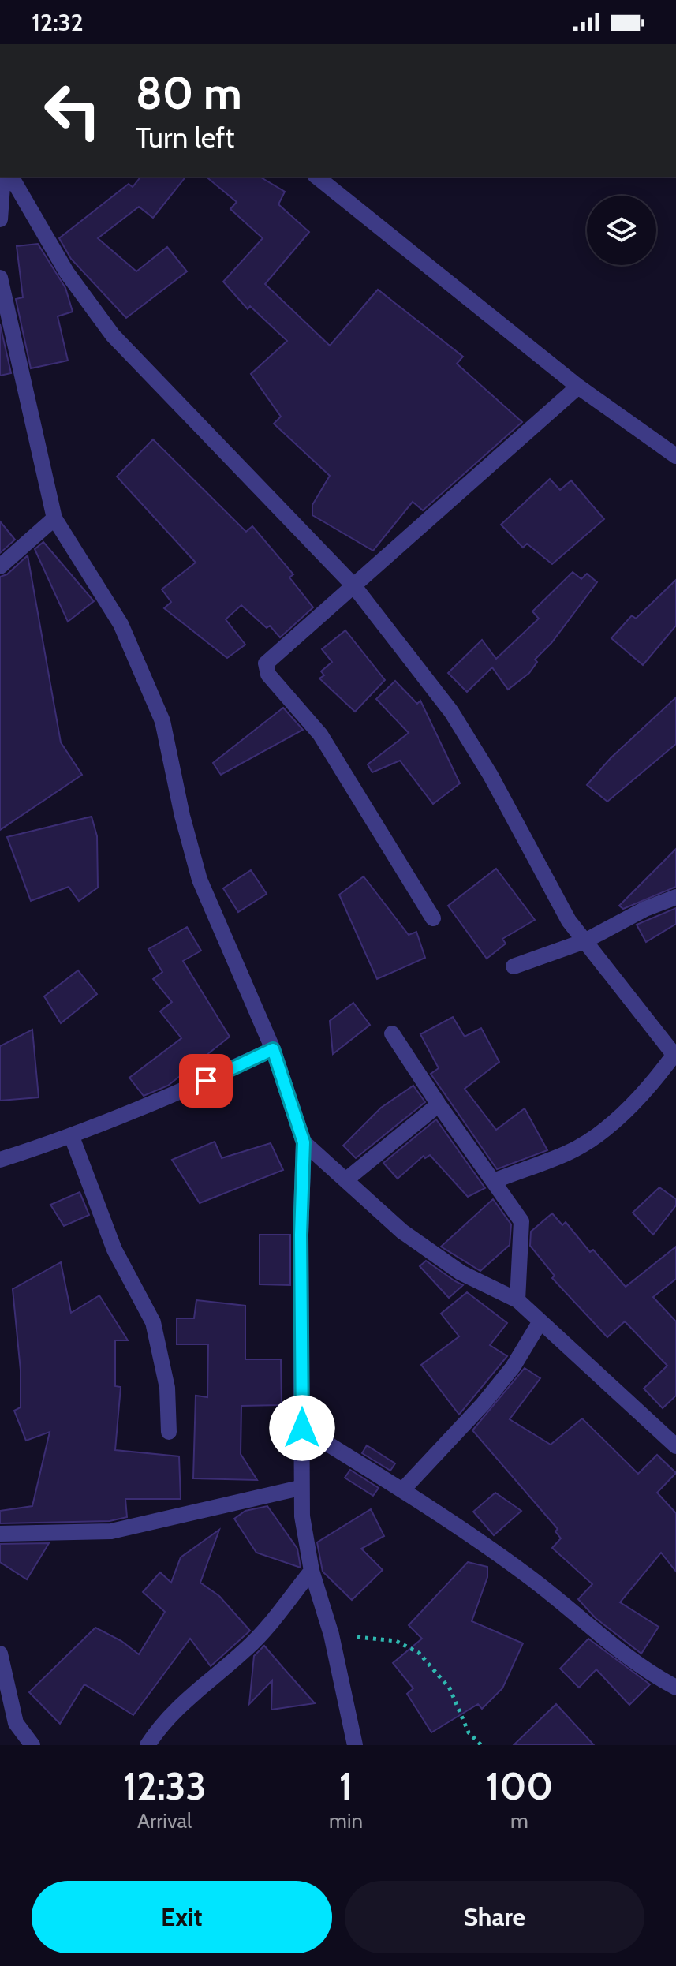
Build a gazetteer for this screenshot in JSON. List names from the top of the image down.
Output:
{
  "page": {
    "status": "12:32",
    "turn": ["80 m", "Turn left"],
    "eta": [
      "12:33",
      "Arrival",
      "1",
      "min",
      "100",
      "m"
    ],
    "buttons": ["Exit", "Share"]
  }
}
